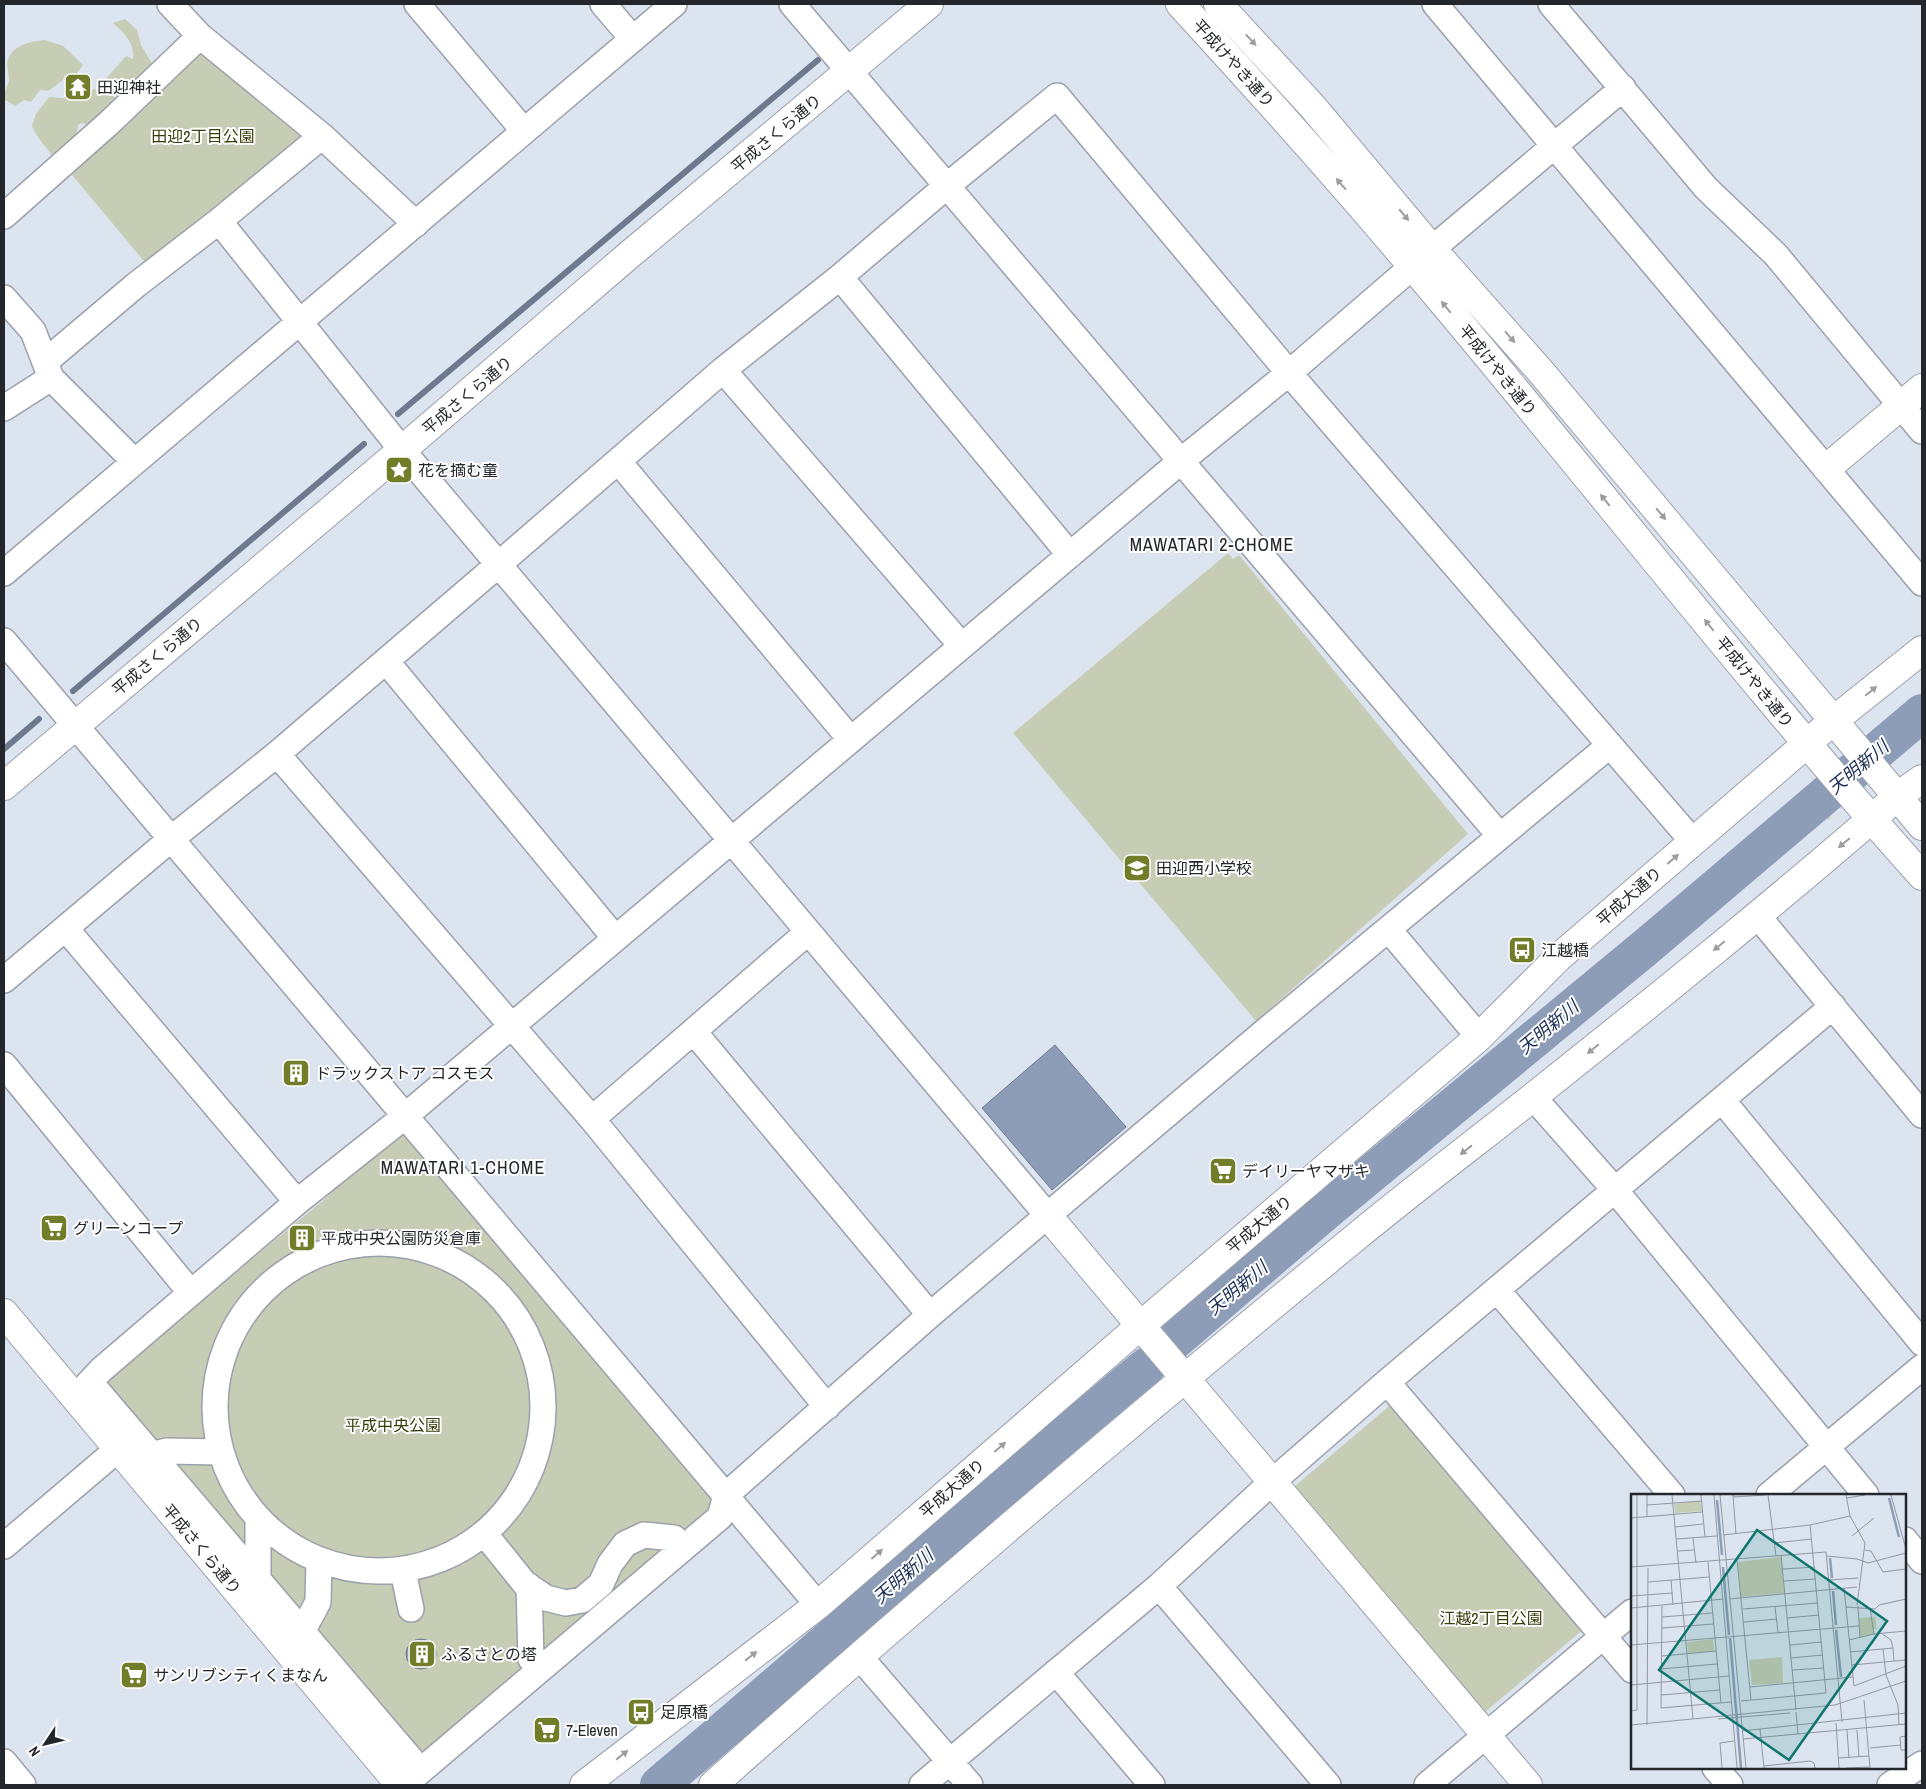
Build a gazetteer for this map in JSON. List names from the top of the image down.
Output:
{
  "streets": {
    "street": ["平成けやき通り", "平成さくら通り", "平成大通り"]
  },
  "crossings": [
    ["平成けやき通り", "平成大通り"]
  ],
  "districts": ["MAWATARI 2-CHOME", "MAWATARI 1-CHOME"],
  "water": ["天明新川"],
  "parks": ["田迎2丁目公園", "平成中央公園", "江越2丁目公園"],
  "places": {
    "temple": ["田迎神社"],
    "place": ["花を摘む童"],
    "school or university": ["田迎西小学校"],
    "bus stop": ["江越橋", "足原橋"],
    "building": ["ドラックストア コスモス", "平成中央公園防災倉庫", "ふるさとの塔"],
    "supermarket": [
      "デイリーヤマザキ",
      "グリーンコープ",
      "サンリブシティくまなん",
      "7-Eleven"
    ]
  },
  "north": "bottom left"
}
